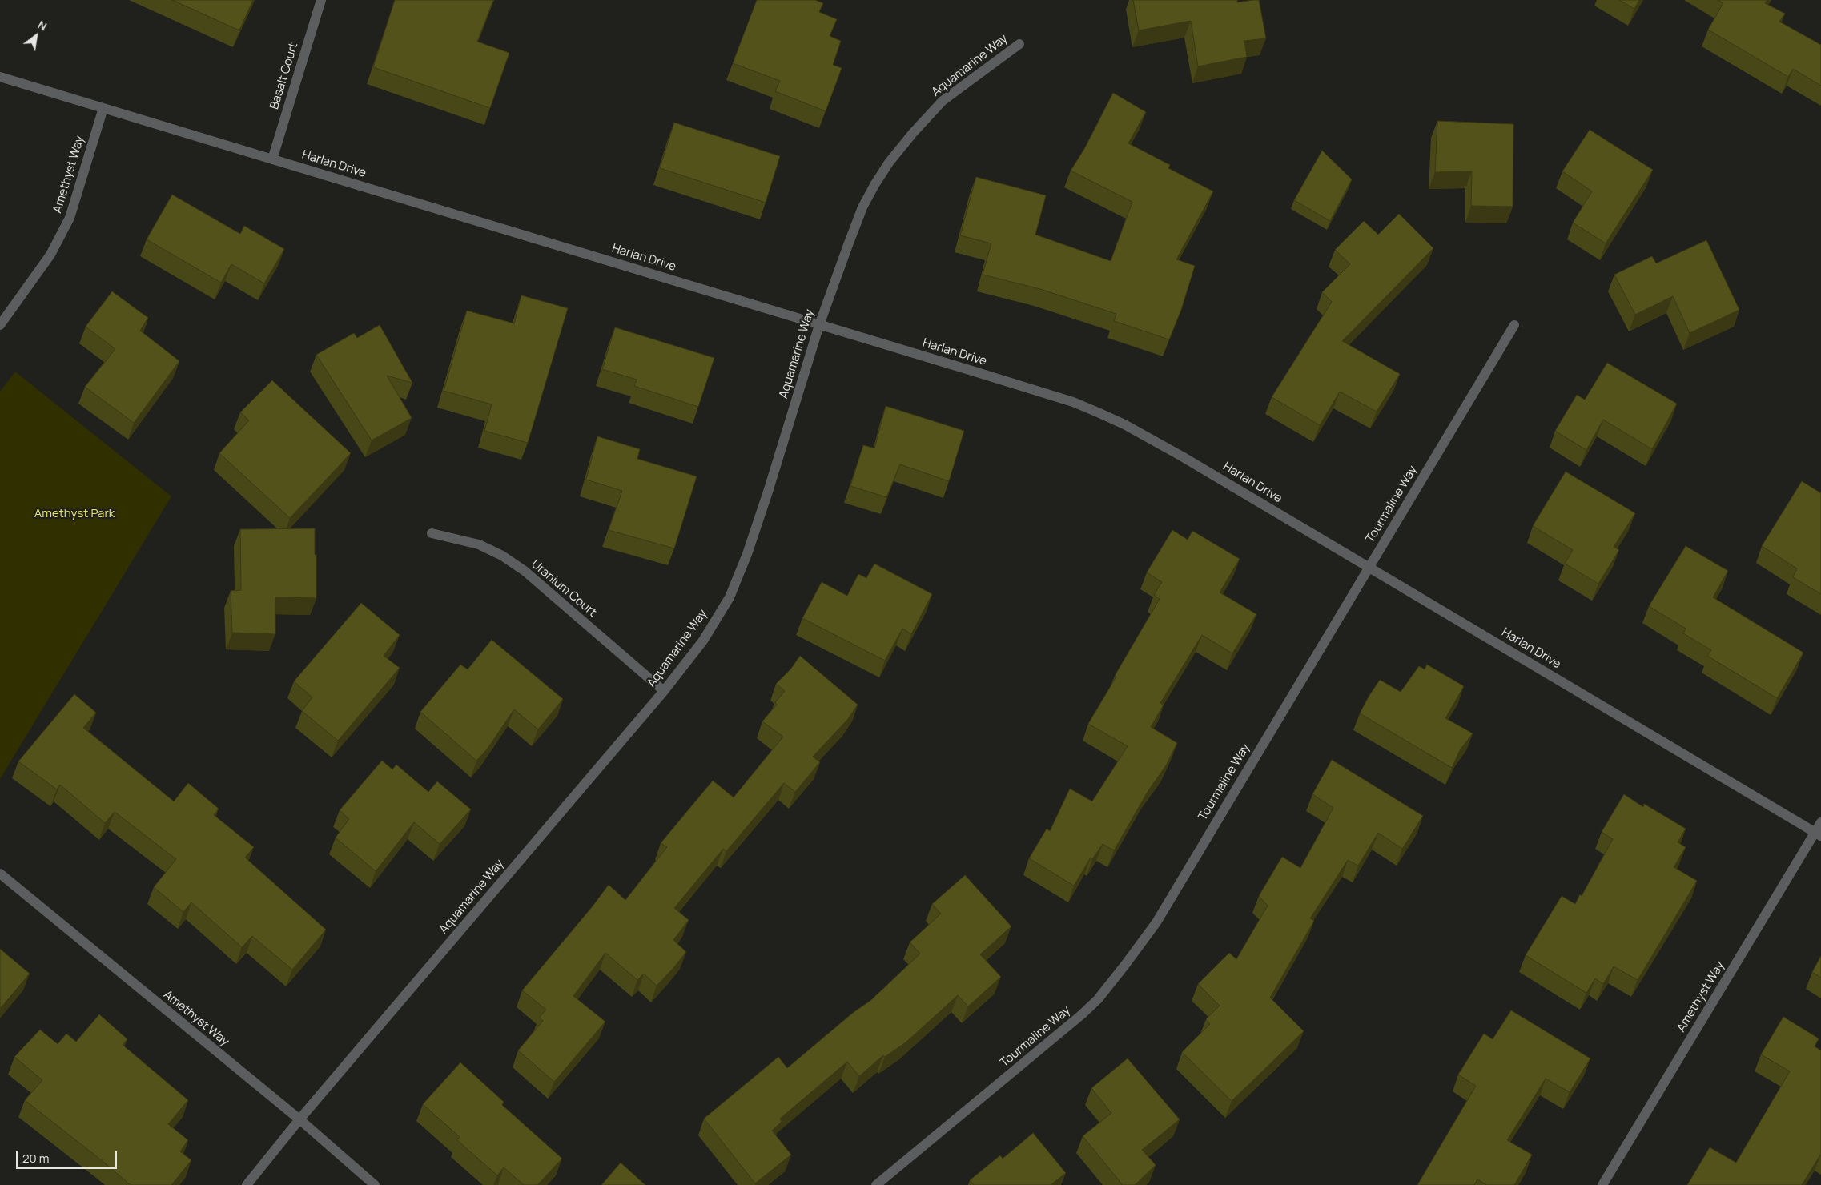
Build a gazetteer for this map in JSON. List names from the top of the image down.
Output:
{
  "streets": {
    "street": [
      "Aquamarine Way",
      "Basalt Court",
      "Harlan Drive",
      "Amethyst Way",
      "Tourmaline Way",
      "Uranium Court"
    ]
  },
  "crossings": [
    ["Aquamarine Way", "Harlan Drive"],
    ["Aquamarine Way", "Amethyst Way"],
    ["Aquamarine Way", "Uranium Court"],
    ["Basalt Court", "Harlan Drive"],
    ["Harlan Drive", "Amethyst Way"],
    ["Harlan Drive", "Tourmaline Way"]
  ],
  "parks": ["Amethyst Park"],
  "scale_bar": "20 m",
  "north": "top right"
}
